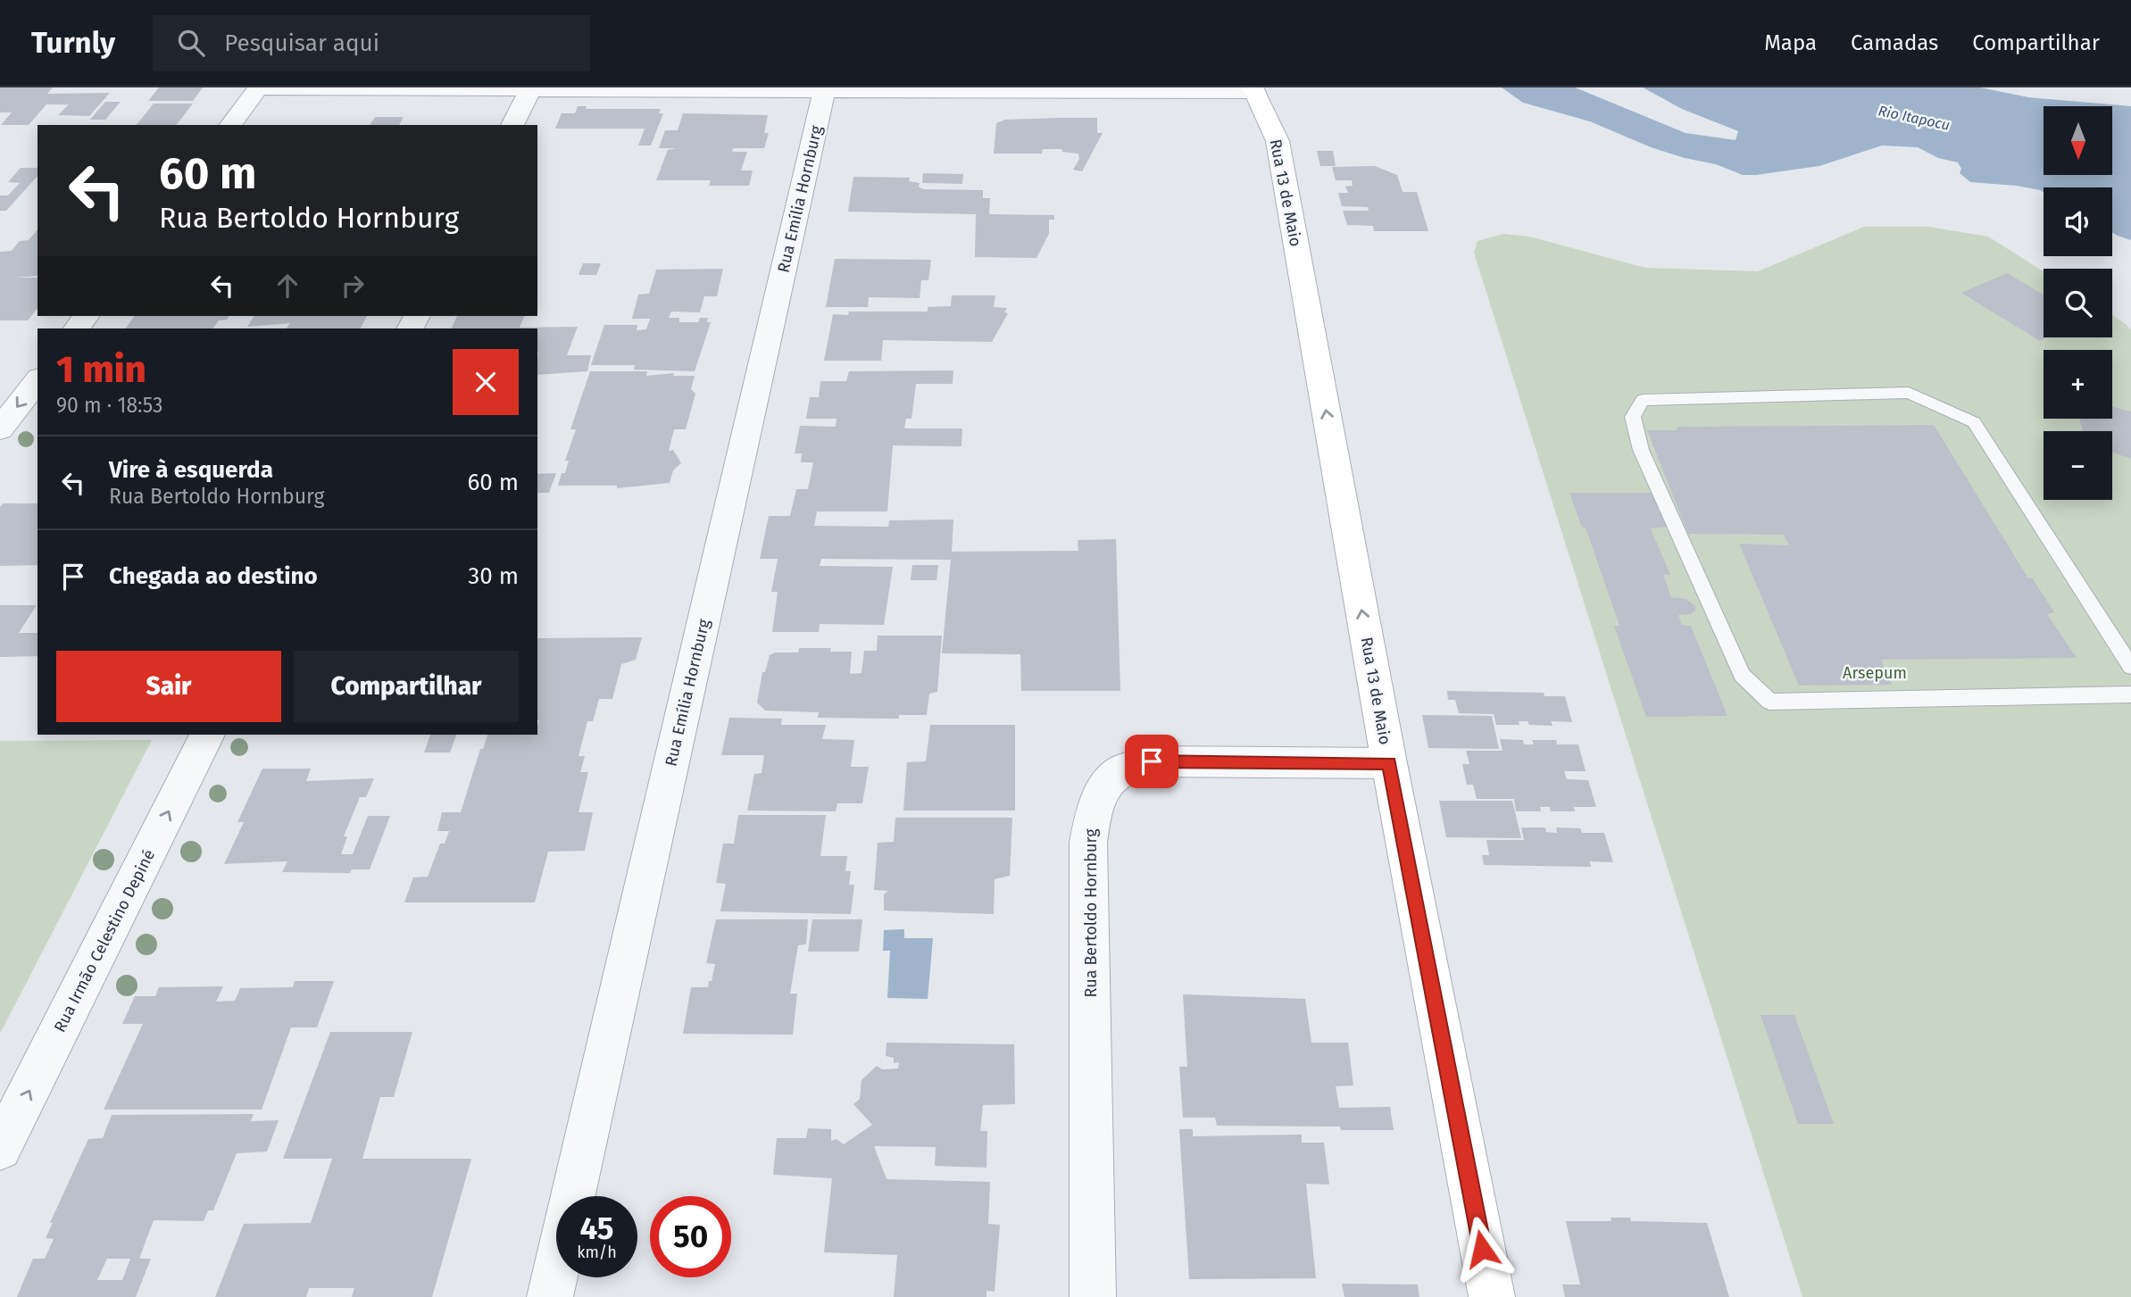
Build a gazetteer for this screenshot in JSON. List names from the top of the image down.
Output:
{
  "streets": {
    "main road": ["Rua 13 de Maio"],
    "street": ["Rua Emília Hornburg", "Rua Bertoldo Hornburg", "Rua Irmão Celestino Depiné"]
  },
  "crossings": [
    ["Rua 13 de Maio", "Rua Bertoldo Hornburg"]
  ],
  "one_way": ["Rua 13 de Maio", "Rua Irmão Celestino Depiné"],
  "water": ["Rio Itapocu"],
  "parks": ["Arsepum"],
  "north": "bottom",
  "page": {
    "header": "Turnly",
    "search": "Pesquisar aqui",
    "nav": ["Mapa", "Camadas", "Compartilhar"],
    "map_buttons": ["+", "−"],
    "turn": ["60 m", "Rua Bertoldo Hornburg"],
    "heading": ["1 min", "90 m · 18:53"],
    "list": [
      {
        "name": "Vire à esquerda",
        "note": "Rua Bertoldo Hornburg",
        "value": "60 m"
      },
      {
        "name": "Chegada ao destino",
        "value": "30 m"
      }
    ],
    "buttons": ["Sair", "Compartilhar"],
    "speed": "45 km/h",
    "limit": "50"
  }
}
